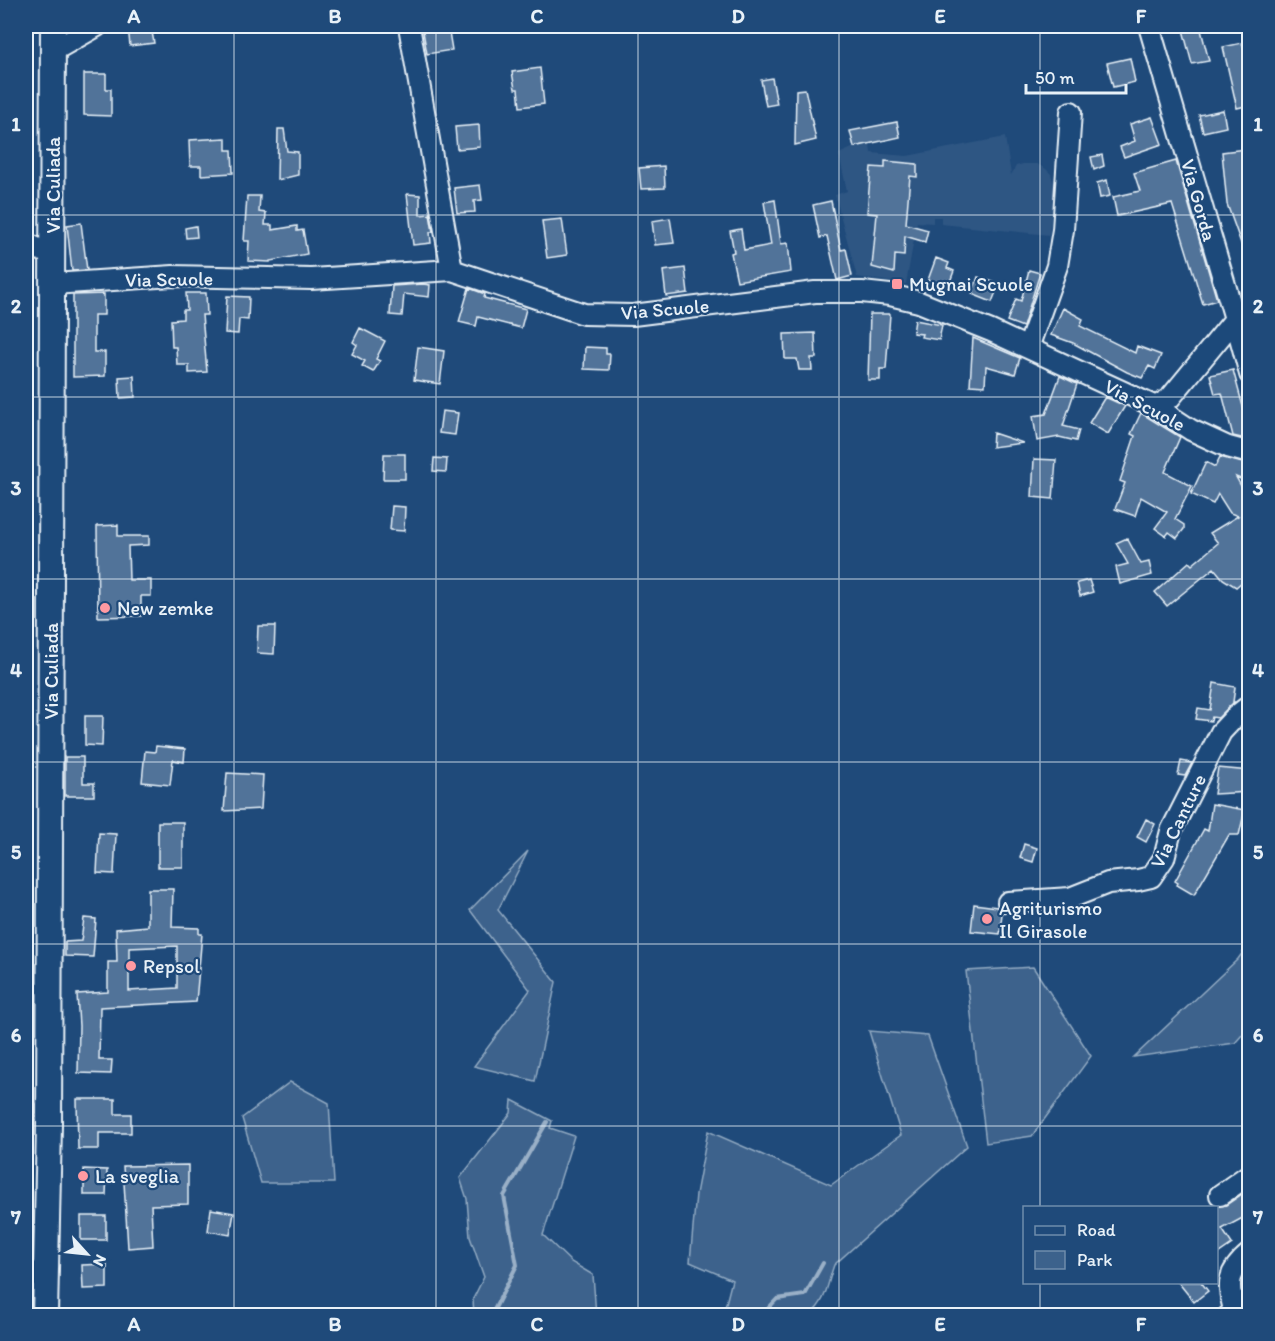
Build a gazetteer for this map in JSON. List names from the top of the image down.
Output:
{
  "streets": {
    "main road": ["Via Culiada"],
    "street": ["Via Gorda", "Via Scuole", "Via Canture"]
  },
  "crossings": [
    ["Via Culiada", "Via Scuole"]
  ],
  "places": {
    "transit": ["Mugnai Scuole"],
    "other": [
      "New zemke",
      "Agriturismo Il Girasole",
      "Repsol",
      "La sveglia"
    ]
  },
  "legend": ["Road", "Park"],
  "scale_bar": "50 m",
  "north": "bottom right",
  "grid": {
    "columns": [
      "A",
      "B",
      "C",
      "D",
      "E",
      "F"
    ],
    "rows": [
      "1",
      "2",
      "3",
      "4",
      "5",
      "6",
      "7"
    ]
  }
}
